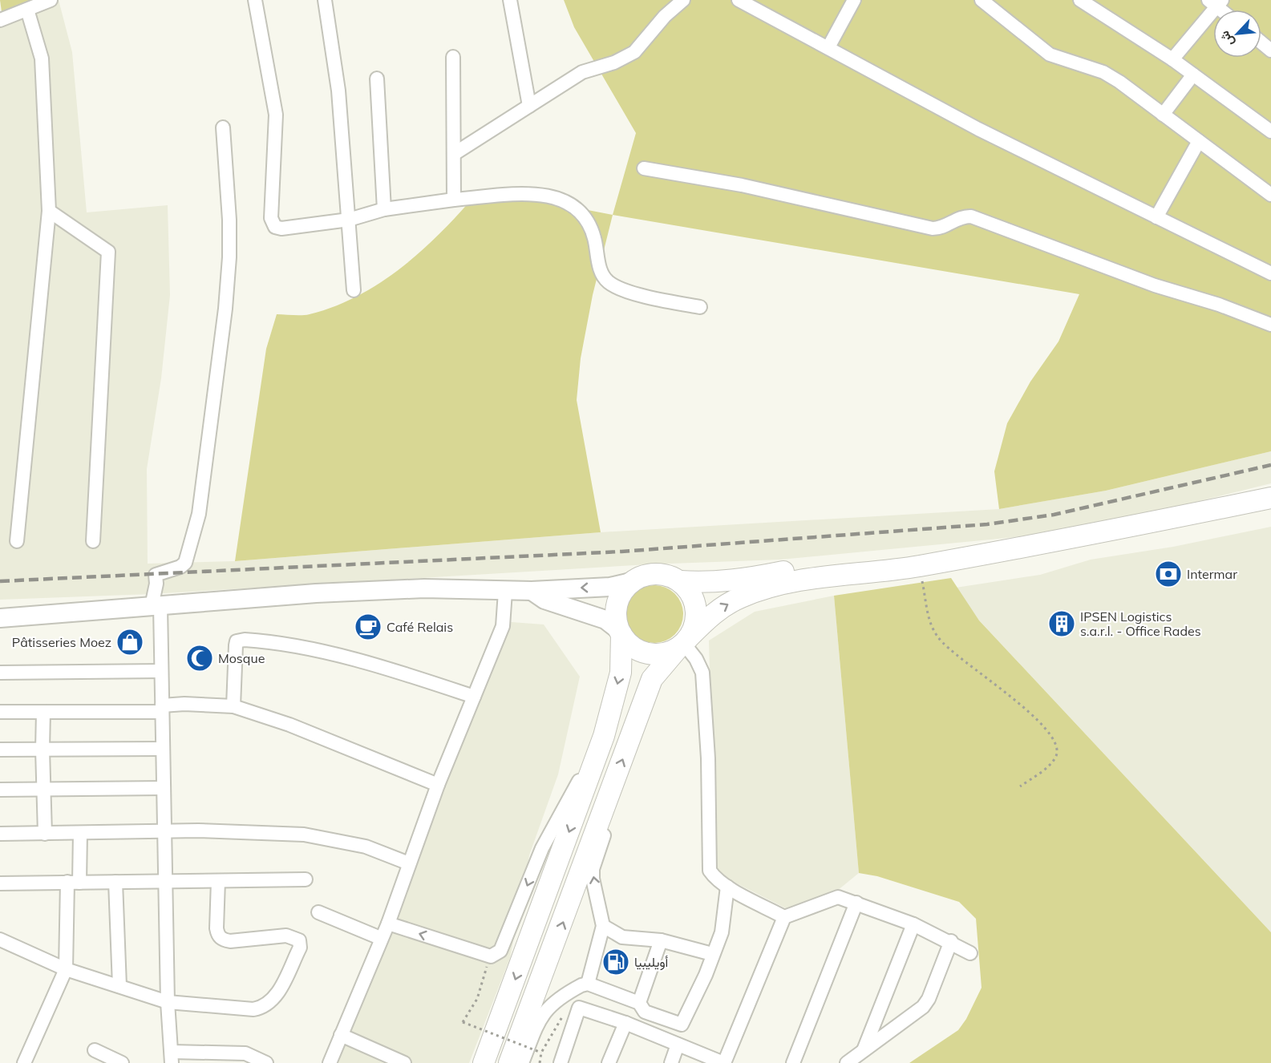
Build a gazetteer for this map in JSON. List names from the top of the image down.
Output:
{
  "places": {
    "bank": ["Intermar"],
    "building": ["IPSEN Logistics s.a.r.l. - Office Rades"],
    "cafe": ["Café Relais"],
    "shop": ["Pâtisseries Moez"],
    "mosque": ["Mosque"],
    "fuel station": ["أويليبيا"]
  },
  "north": "bottom left"
}
